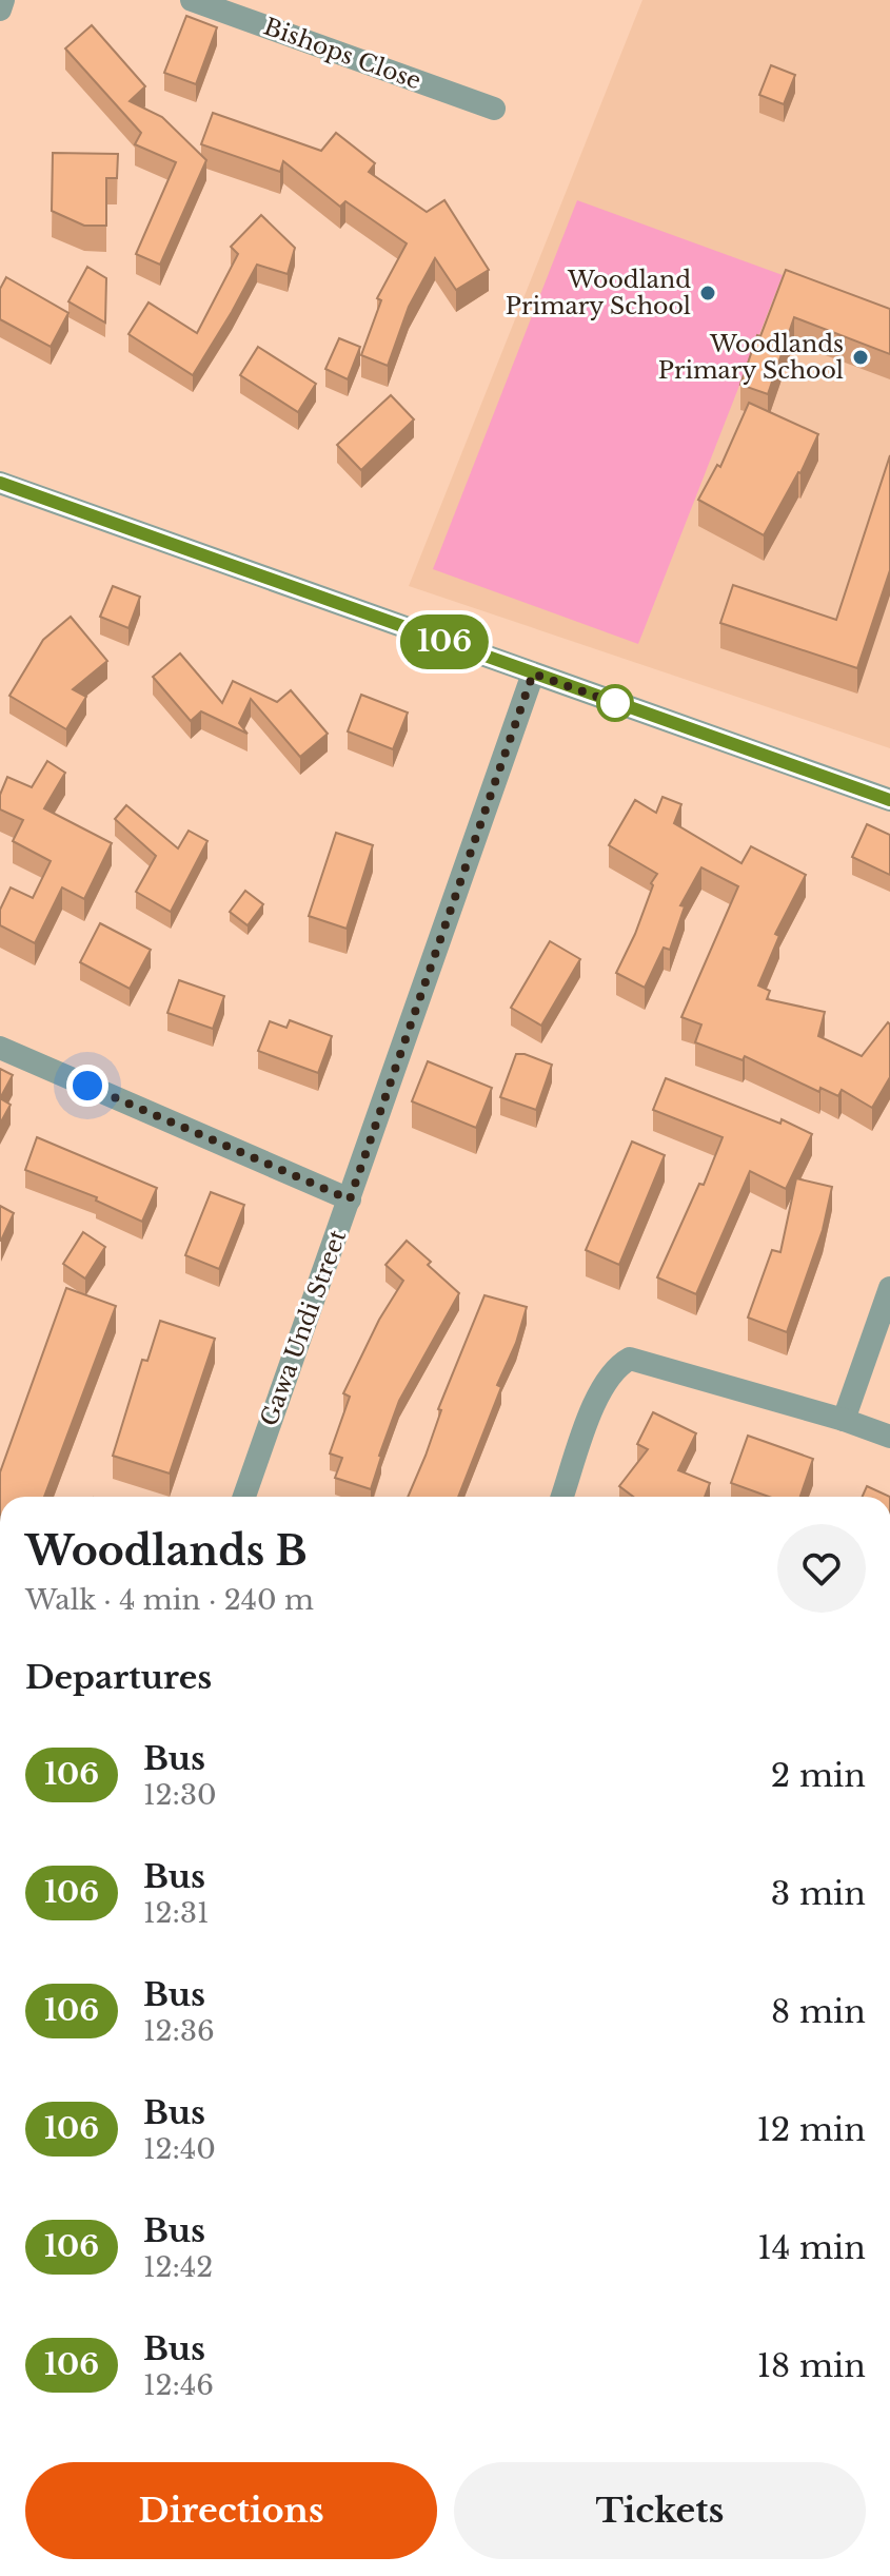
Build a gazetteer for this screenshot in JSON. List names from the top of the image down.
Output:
{
  "streets": {
    "street": ["Bishops Close", "Gawa Undi Street"]
  },
  "places": ["Woodland Primary School", "Woodlands Primary School"],
  "lines": ["bus line 106"],
  "page": {
    "on_map": "106",
    "heading": [
      ["Woodlands B", "Walk · 4 min · 240 m"],
      "Departures"
    ],
    "list": [
      {
        "mark": "106",
        "name": "Bus",
        "note": "12:30",
        "value": "2 min"
      },
      {
        "mark": "106",
        "name": "Bus",
        "note": "12:31",
        "value": "3 min"
      },
      {
        "mark": "106",
        "name": "Bus",
        "note": "12:36",
        "value": "8 min"
      },
      {
        "mark": "106",
        "name": "Bus",
        "note": "12:40",
        "value": "12 min"
      },
      {
        "mark": "106",
        "name": "Bus",
        "note": "12:42",
        "value": "14 min"
      },
      {
        "mark": "106",
        "name": "Bus",
        "note": "12:46",
        "value": "18 min"
      }
    ],
    "buttons": ["Directions", "Tickets"]
  }
}
